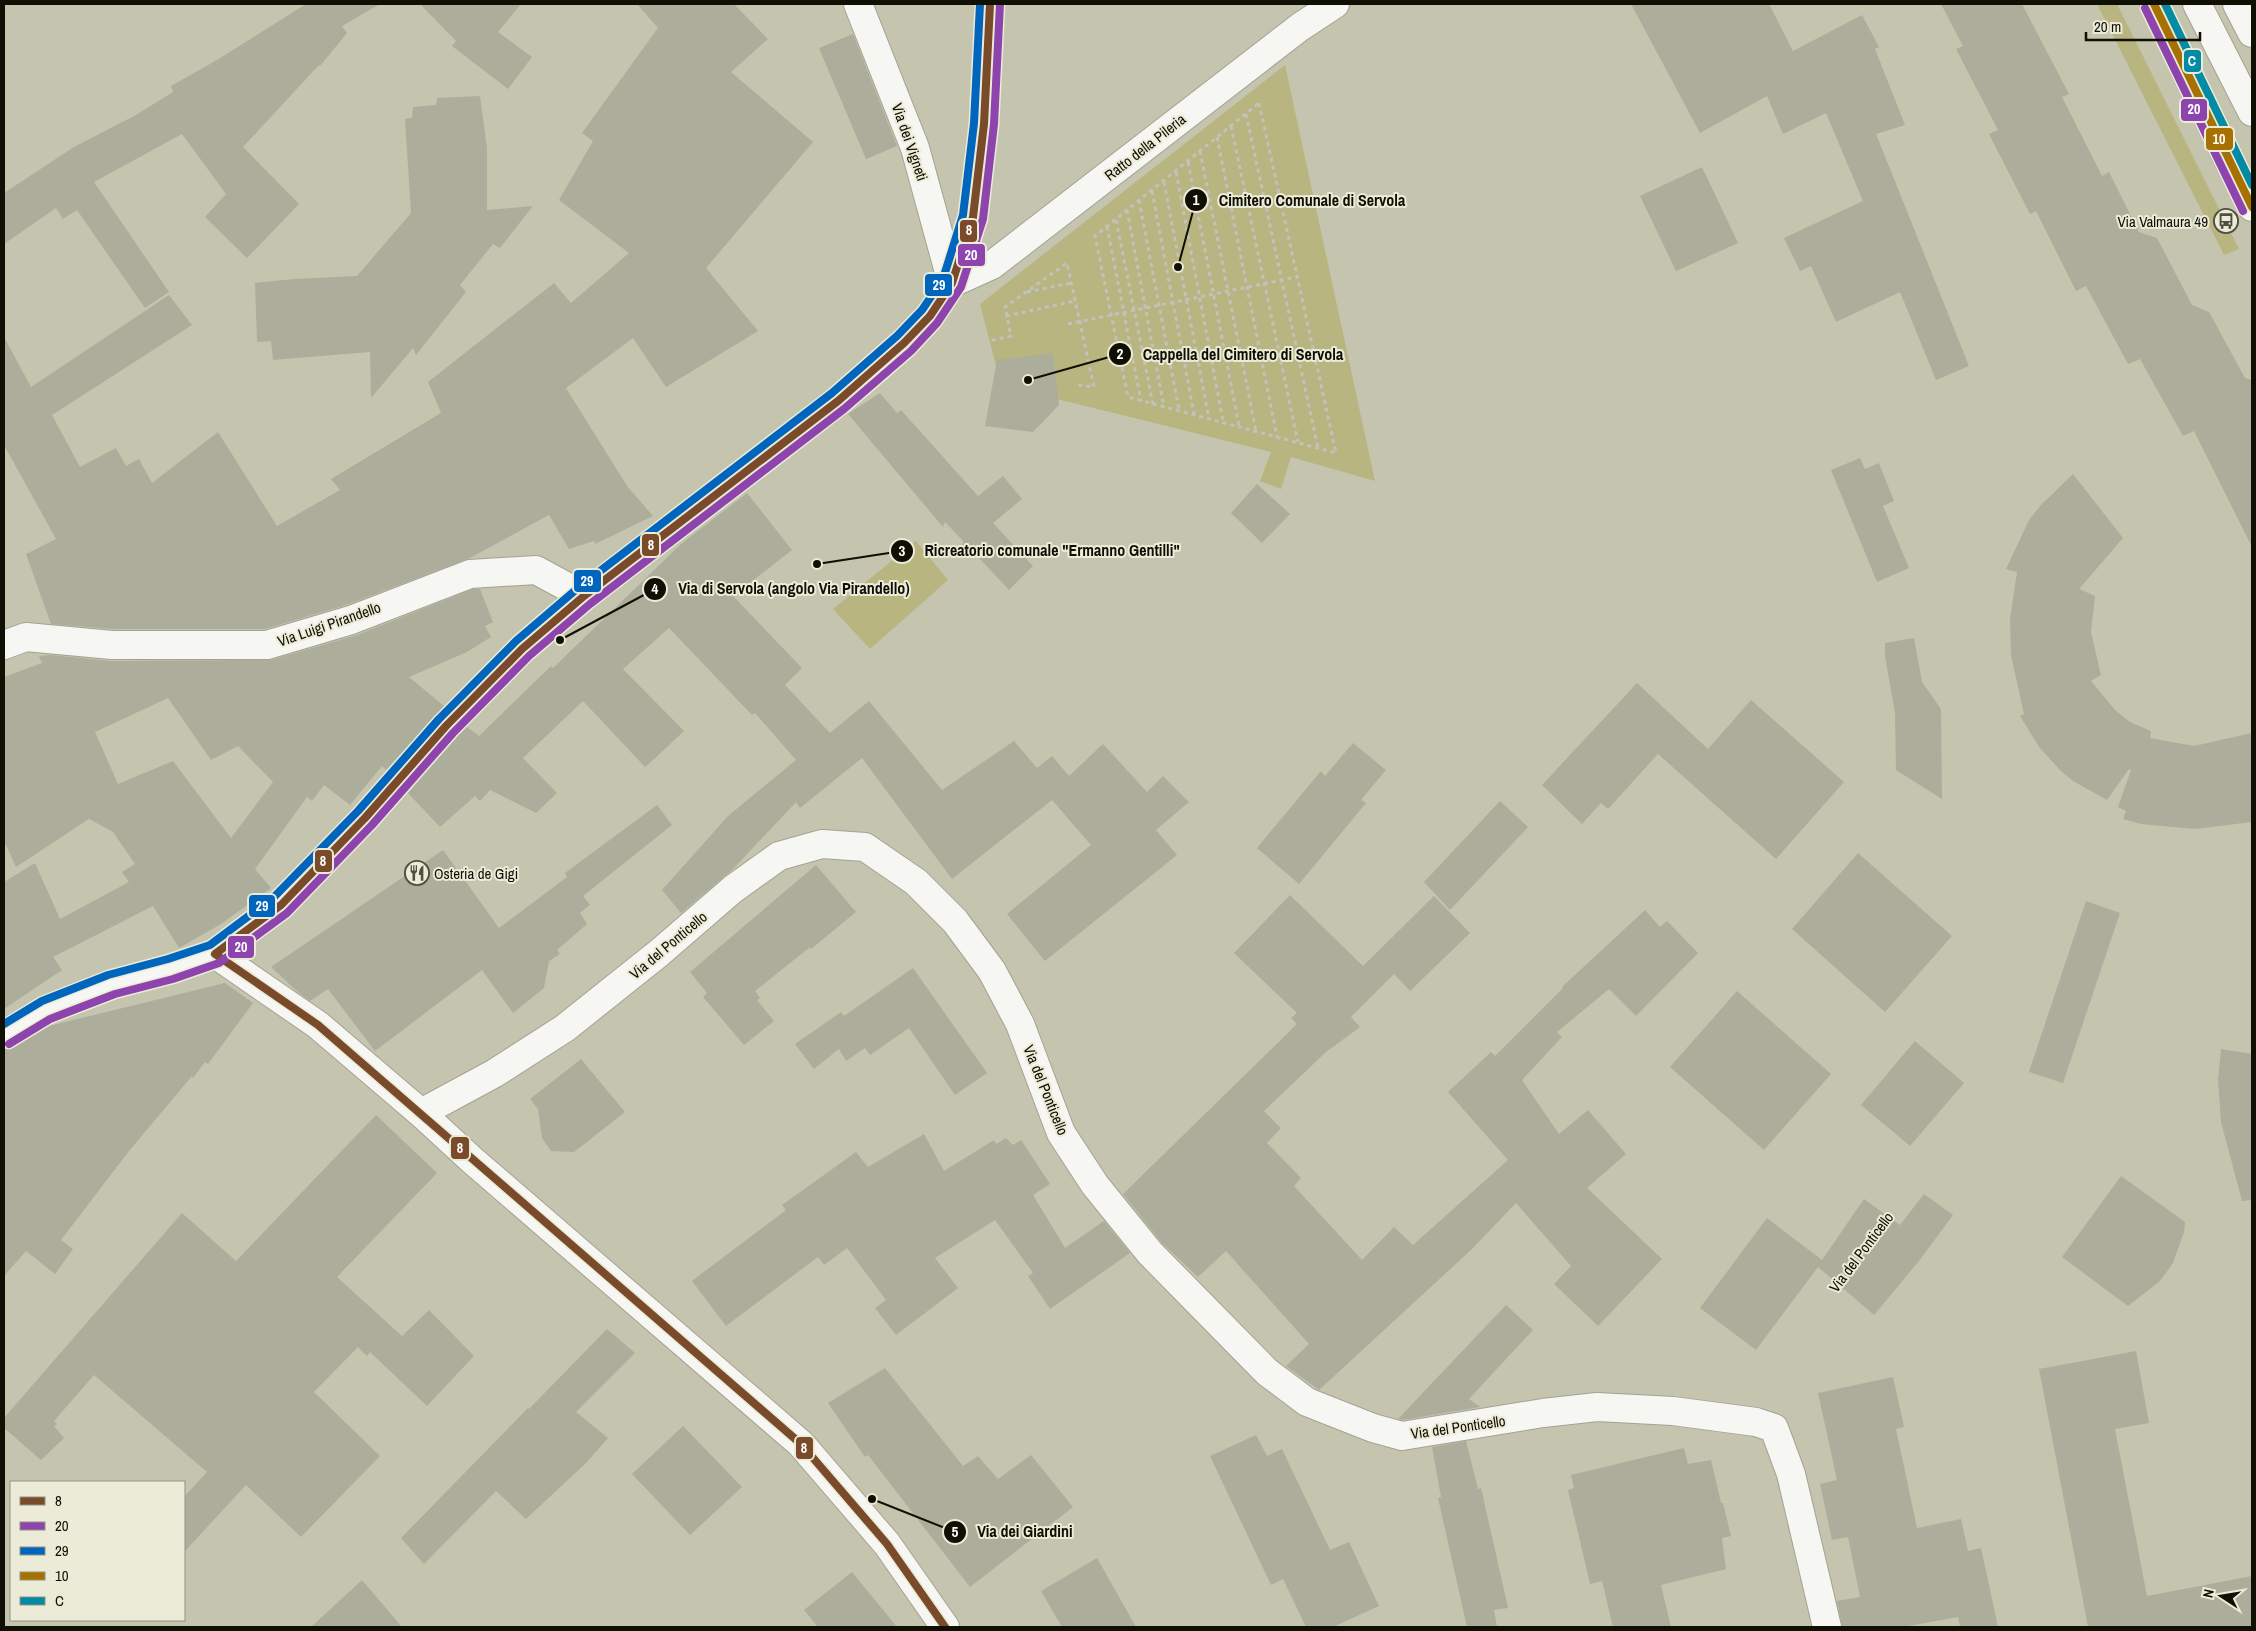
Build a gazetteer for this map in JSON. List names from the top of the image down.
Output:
{
  "streets": {
    "main road": [
      "Via dei Vigneti",
      "Ratto della Pileria",
      "Via Luigi Pirandello",
      "Via del Ponticello"
    ]
  },
  "crossings": [
    ["Via dei Vigneti", "Ratto della Pileria"]
  ],
  "places": {
    "bus stop": ["Via Valmaura 49"],
    "other": [
      "Cimitero Comunale di Servola",
      "Cappella del Cimitero di Servola",
      "Ricreatorio comunale \"Ermanno Gentilli\"",
      "Via di Servola (angolo Via Pirandello)",
      "Via dei Giardini"
    ],
    "restaurant": ["Osteria de Gigi"]
  },
  "lines": [
    "transit line 8",
    "transit line 20",
    "transit line 29",
    "transit line 10",
    "transit line C"
  ],
  "legend": [
    "8",
    "20",
    "29",
    "10",
    "C"
  ],
  "scale_bar": "20 m",
  "north": "left"
}
